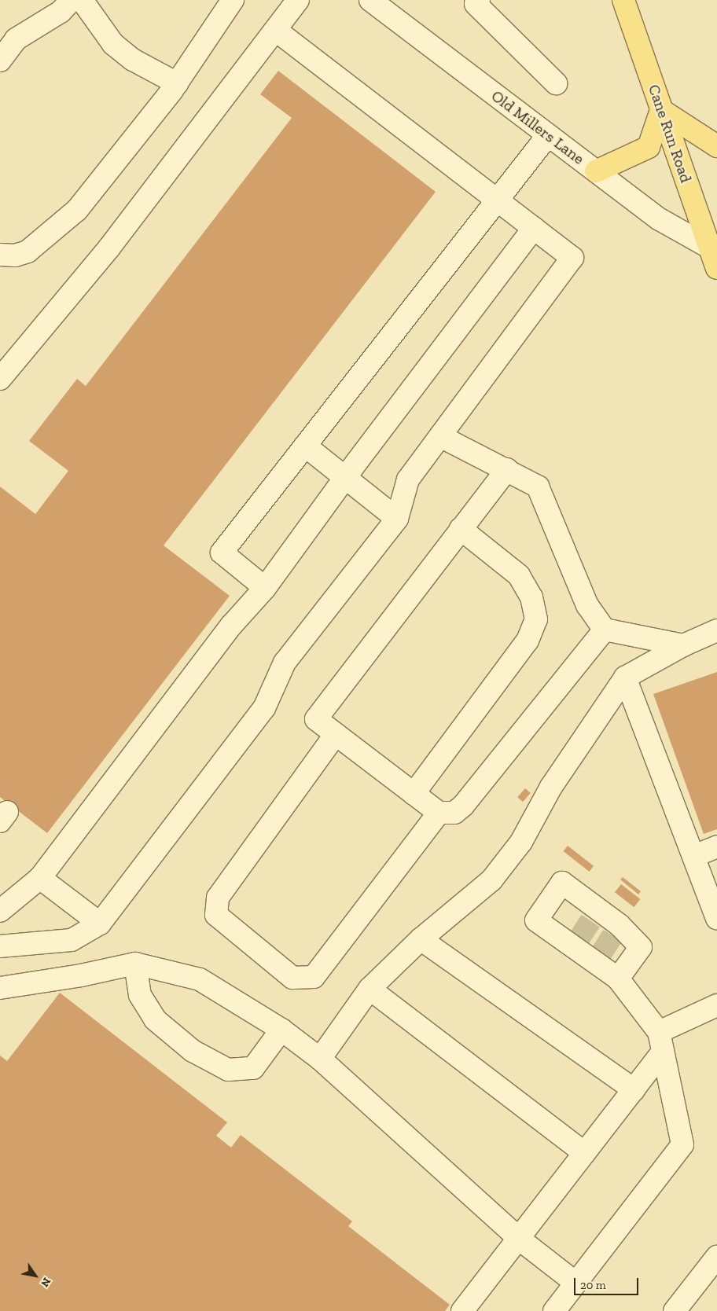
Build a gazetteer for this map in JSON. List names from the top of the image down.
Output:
{
  "streets": {
    "main road": ["Cane Run Road"],
    "street": ["Old Millers Lane"]
  },
  "crossings": [
    ["Old Millers Lane", "Cane Run Road"]
  ],
  "scale_bar": "20 m",
  "north": "bottom right"
}
